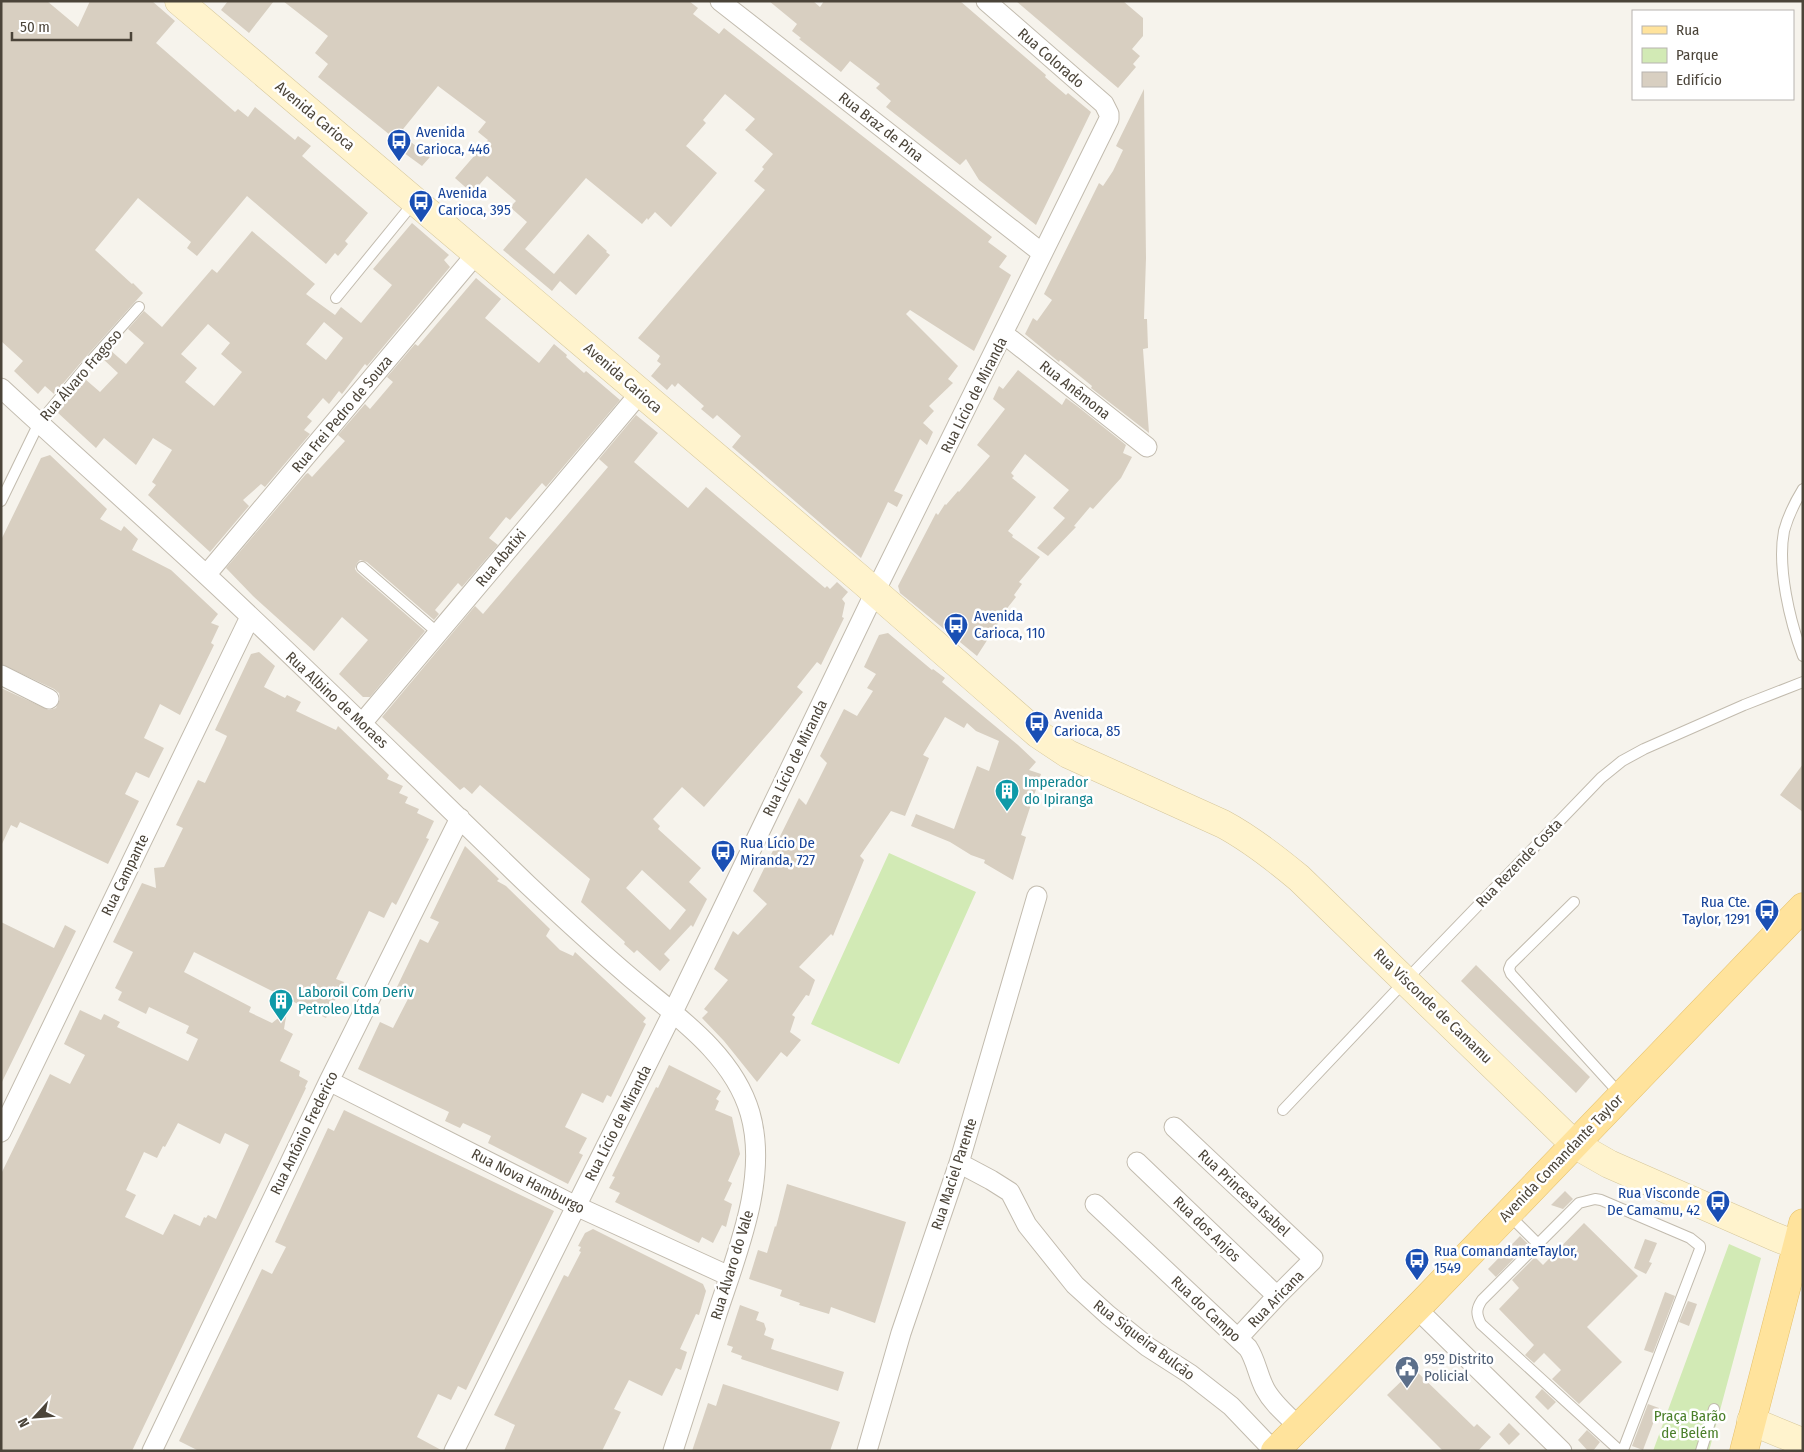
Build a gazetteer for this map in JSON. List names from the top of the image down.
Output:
{
  "streets": {
    "main road": ["Avenida Comandante Taylor"],
    "street": [
      "Rua Colorado",
      "Avenida Carioca",
      "Rua Braz de Pina",
      "Rua Anêmona",
      "Rua Lício de Miranda",
      "Rua Frei Pedro de Souza",
      "Rua Abatixi",
      "Rua Albino de Moraes",
      "Rua Campante",
      "Rua Visconde de Camamu",
      "Rua Antônio Frederico",
      "Rua Maciel Parente",
      "Rua Nova Hamburgo",
      "Rua Princesa Isabel",
      "Rua dos Anjos",
      "Rua Álvaro do Vale",
      "Rua Aricana",
      "Rua do Campo",
      "Rua Siqueira Bulcão"
    ],
    "lane": ["Rua Álvaro Fragoso", "Rua Rezende Costa"]
  },
  "crossings": [
    ["Rua Colorado", "Rua Lício de Miranda"],
    ["Avenida Carioca", "Rua Lício de Miranda"],
    ["Avenida Carioca", "Rua Frei Pedro de Souza"],
    ["Avenida Carioca", "Rua Abatixi"],
    ["Avenida Carioca", "Rua Visconde de Camamu"],
    ["Rua Braz de Pina", "Rua Lício de Miranda"],
    ["Rua Álvaro Fragoso", "Rua Albino de Moraes"],
    ["Rua Anêmona", "Rua Lício de Miranda"],
    ["Rua Lício de Miranda", "Rua Albino de Moraes"],
    ["Rua Lício de Miranda", "Rua Nova Hamburgo"],
    ["Rua Lício de Miranda", "Rua Álvaro do Vale"],
    ["Rua Frei Pedro de Souza", "Rua Albino de Moraes"],
    ["Rua Abatixi", "Rua Albino de Moraes"],
    ["Rua Albino de Moraes", "Rua Campante"],
    ["Rua Albino de Moraes", "Rua Antônio Frederico"],
    ["Rua Albino de Moraes", "Rua Álvaro do Vale"],
    ["Rua Rezende Costa", "Rua Visconde de Camamu"],
    ["Rua Visconde de Camamu", "Avenida Comandante Taylor"],
    ["Rua Antônio Frederico", "Rua Nova Hamburgo"],
    ["Avenida Comandante Taylor", "Rua do Campo"],
    ["Avenida Comandante Taylor", "Rua Siqueira Bulcão"],
    ["Rua Maciel Parente", "Rua Siqueira Bulcão"],
    ["Rua Nova Hamburgo", "Rua Álvaro do Vale"],
    ["Rua Princesa Isabel", "Rua Aricana"],
    ["Rua dos Anjos", "Rua Aricana"],
    ["Rua Aricana", "Rua do Campo"]
  ],
  "parks": ["Praça Barão de Belém"],
  "places": {
    "bus stop": [
      "Avenida Carioca, 446",
      "Avenida Carioca, 395",
      "Avenida Carioca, 110",
      "Avenida Carioca, 85",
      "Rua Lício De Miranda, 727",
      "Rua Cte. Taylor, 1291",
      "Rua Visconde De Camamu, 42",
      "Rua ComandanteTaylor, 1549"
    ],
    "building": ["Imperador do Ipiranga", "Laboroil Com Deriv Petroleo Ltda"],
    "public building": ["95º Distrito Policial"]
  },
  "legend": ["Rua", "Parque", "Edifício"],
  "scale_bar": "50 m",
  "north": "bottom left"
}
